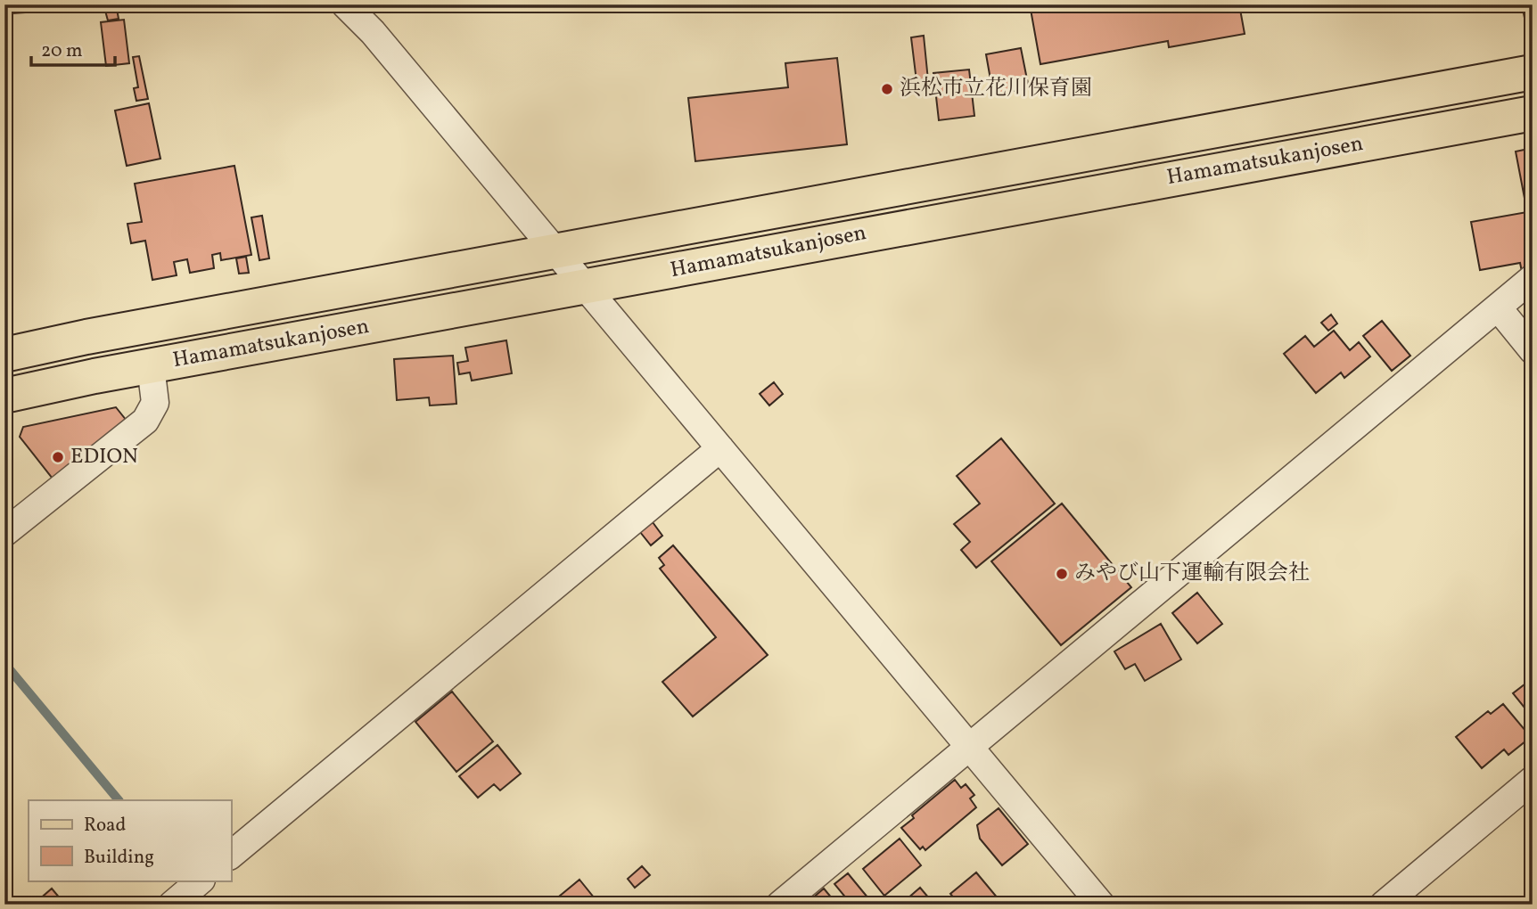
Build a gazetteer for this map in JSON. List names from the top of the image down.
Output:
{
  "streets": {
    "main road": ["Hamamatsukanjosen"]
  },
  "places": ["浜松市立花川保育園", "EDION", "みやび山下運輸有限会社"],
  "legend": ["Road", "Building"],
  "scale_bar": "20 m"
}
